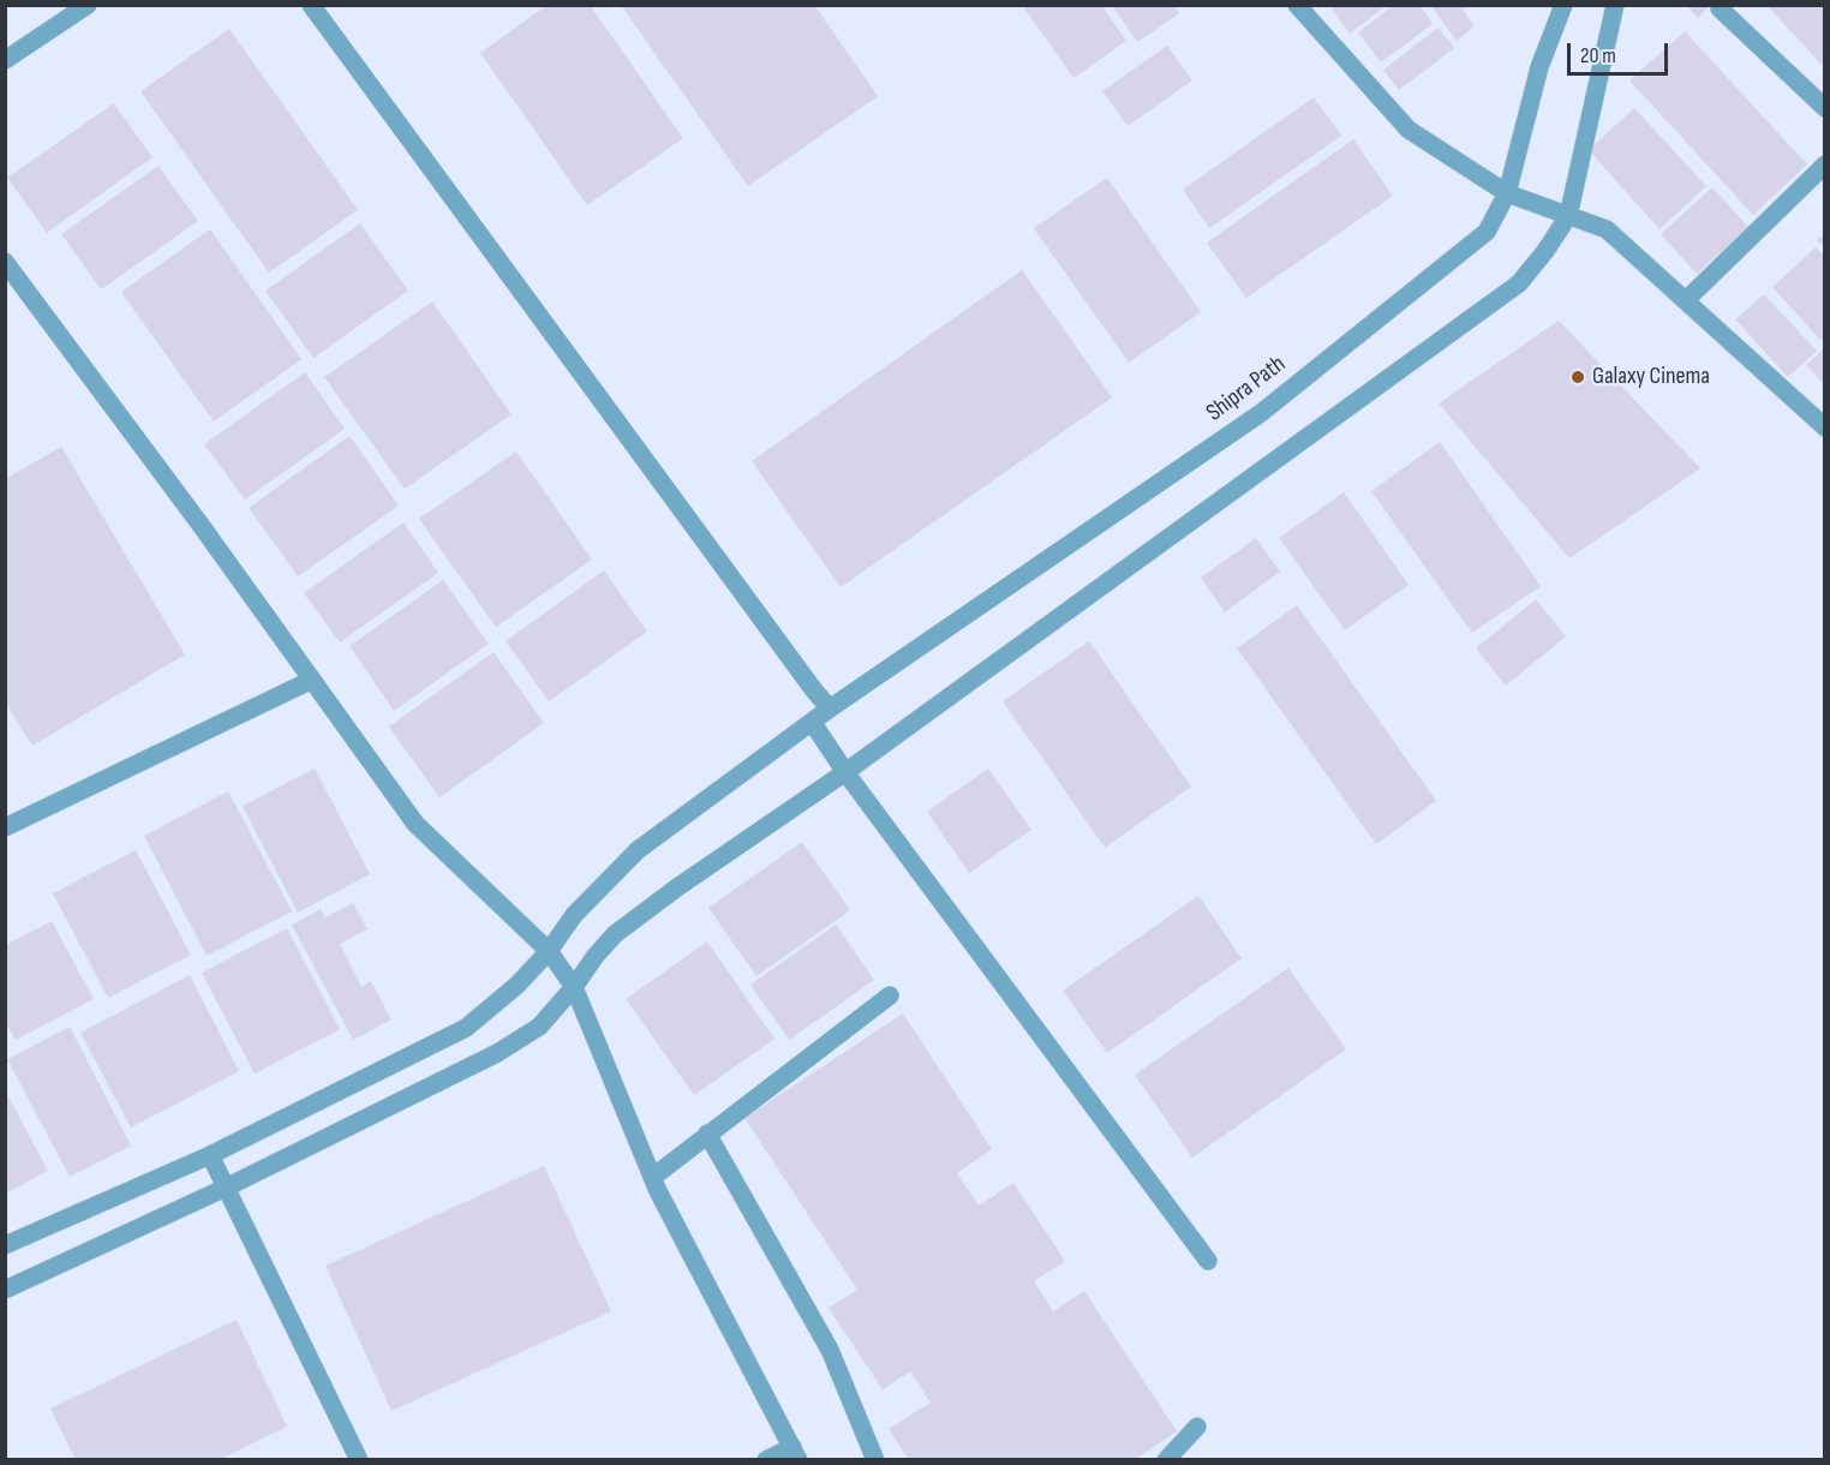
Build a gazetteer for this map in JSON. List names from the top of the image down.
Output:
{
  "streets": {
    "street": ["Shipra Path"]
  },
  "places": ["Galaxy Cinema"],
  "scale_bar": "20 m"
}
